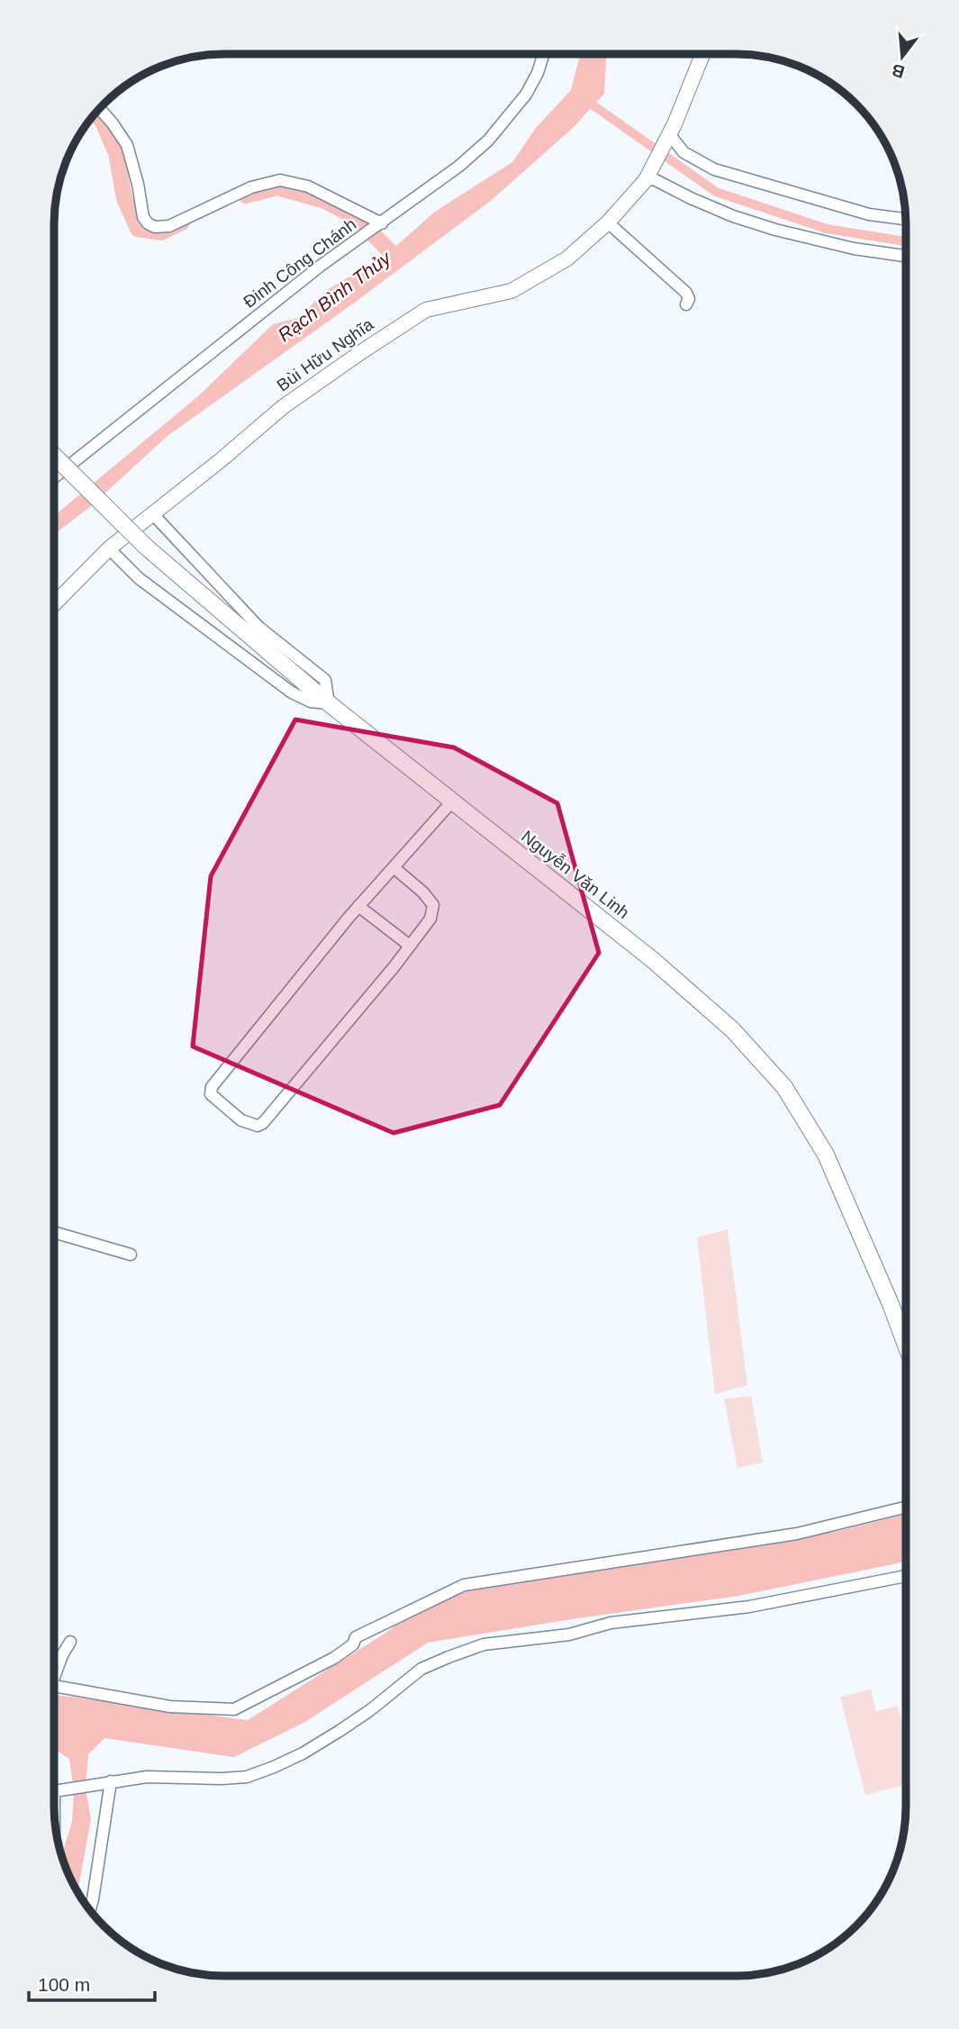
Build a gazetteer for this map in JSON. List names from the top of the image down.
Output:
{
  "streets": {
    "highway": ["Nguyễn Văn Linh"],
    "main road": ["Bùi Hữu Nghĩa"],
    "street": ["Đinh Công Chánh"]
  },
  "water": ["Rạch Bình Thủy"],
  "scale_bar": "100 m",
  "north": "bottom"
}
